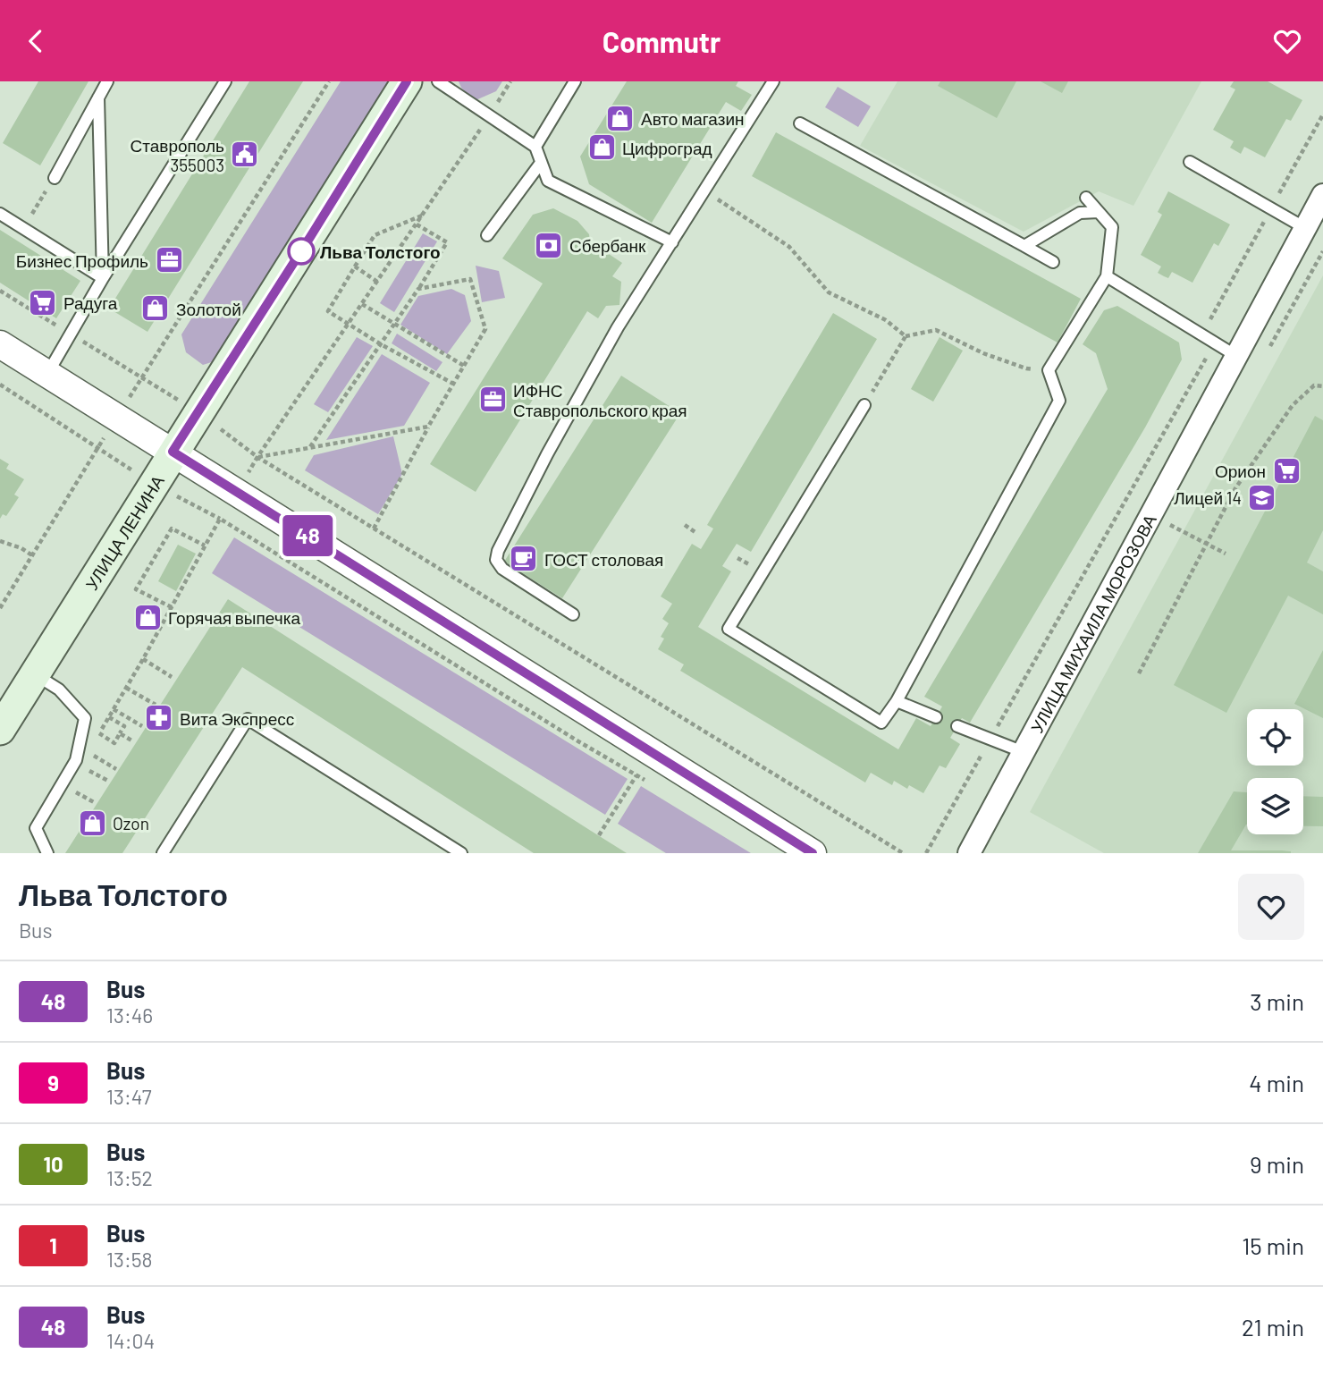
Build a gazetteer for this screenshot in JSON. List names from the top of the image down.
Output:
{
  "streets": {
    "main road": ["УЛИЦА ЛЕНИНА"],
    "street": ["УЛИЦА МИХАИЛА МОРОЗОВА"]
  },
  "places": {
    "shop": [
      "Авто магазин",
      "Цифроград",
      "Золотой",
      "Горячая выпечка",
      "Ozon"
    ],
    "public building": ["Ставрополь 355003"],
    "bank": ["Сбербанк"],
    "other": ["Льва Толстого"],
    "office": ["Бизнес Профиль", "ИФНС Ставропольского края"],
    "supermarket": ["Радуга", "Орион"],
    "school or university": ["Лицей 14"],
    "cafe": ["ГОСТ столовая"],
    "pharmacy": ["Вита Экспресс"]
  },
  "lines": ["bus line 48"],
  "page": {
    "header": "Commutr",
    "on_map": "48",
    "heading": ["Льва Толстого", "Bus"],
    "list": [
      {
        "mark": "48",
        "name": "Bus",
        "note": "13:46",
        "value": "3 min"
      },
      {
        "mark": "9",
        "name": "Bus",
        "note": "13:47",
        "value": "4 min"
      },
      {
        "mark": "10",
        "name": "Bus",
        "note": "13:52",
        "value": "9 min"
      },
      {
        "mark": "1",
        "name": "Bus",
        "note": "13:58",
        "value": "15 min"
      },
      {
        "mark": "48",
        "name": "Bus",
        "note": "14:04",
        "value": "21 min"
      }
    ]
  }
}
